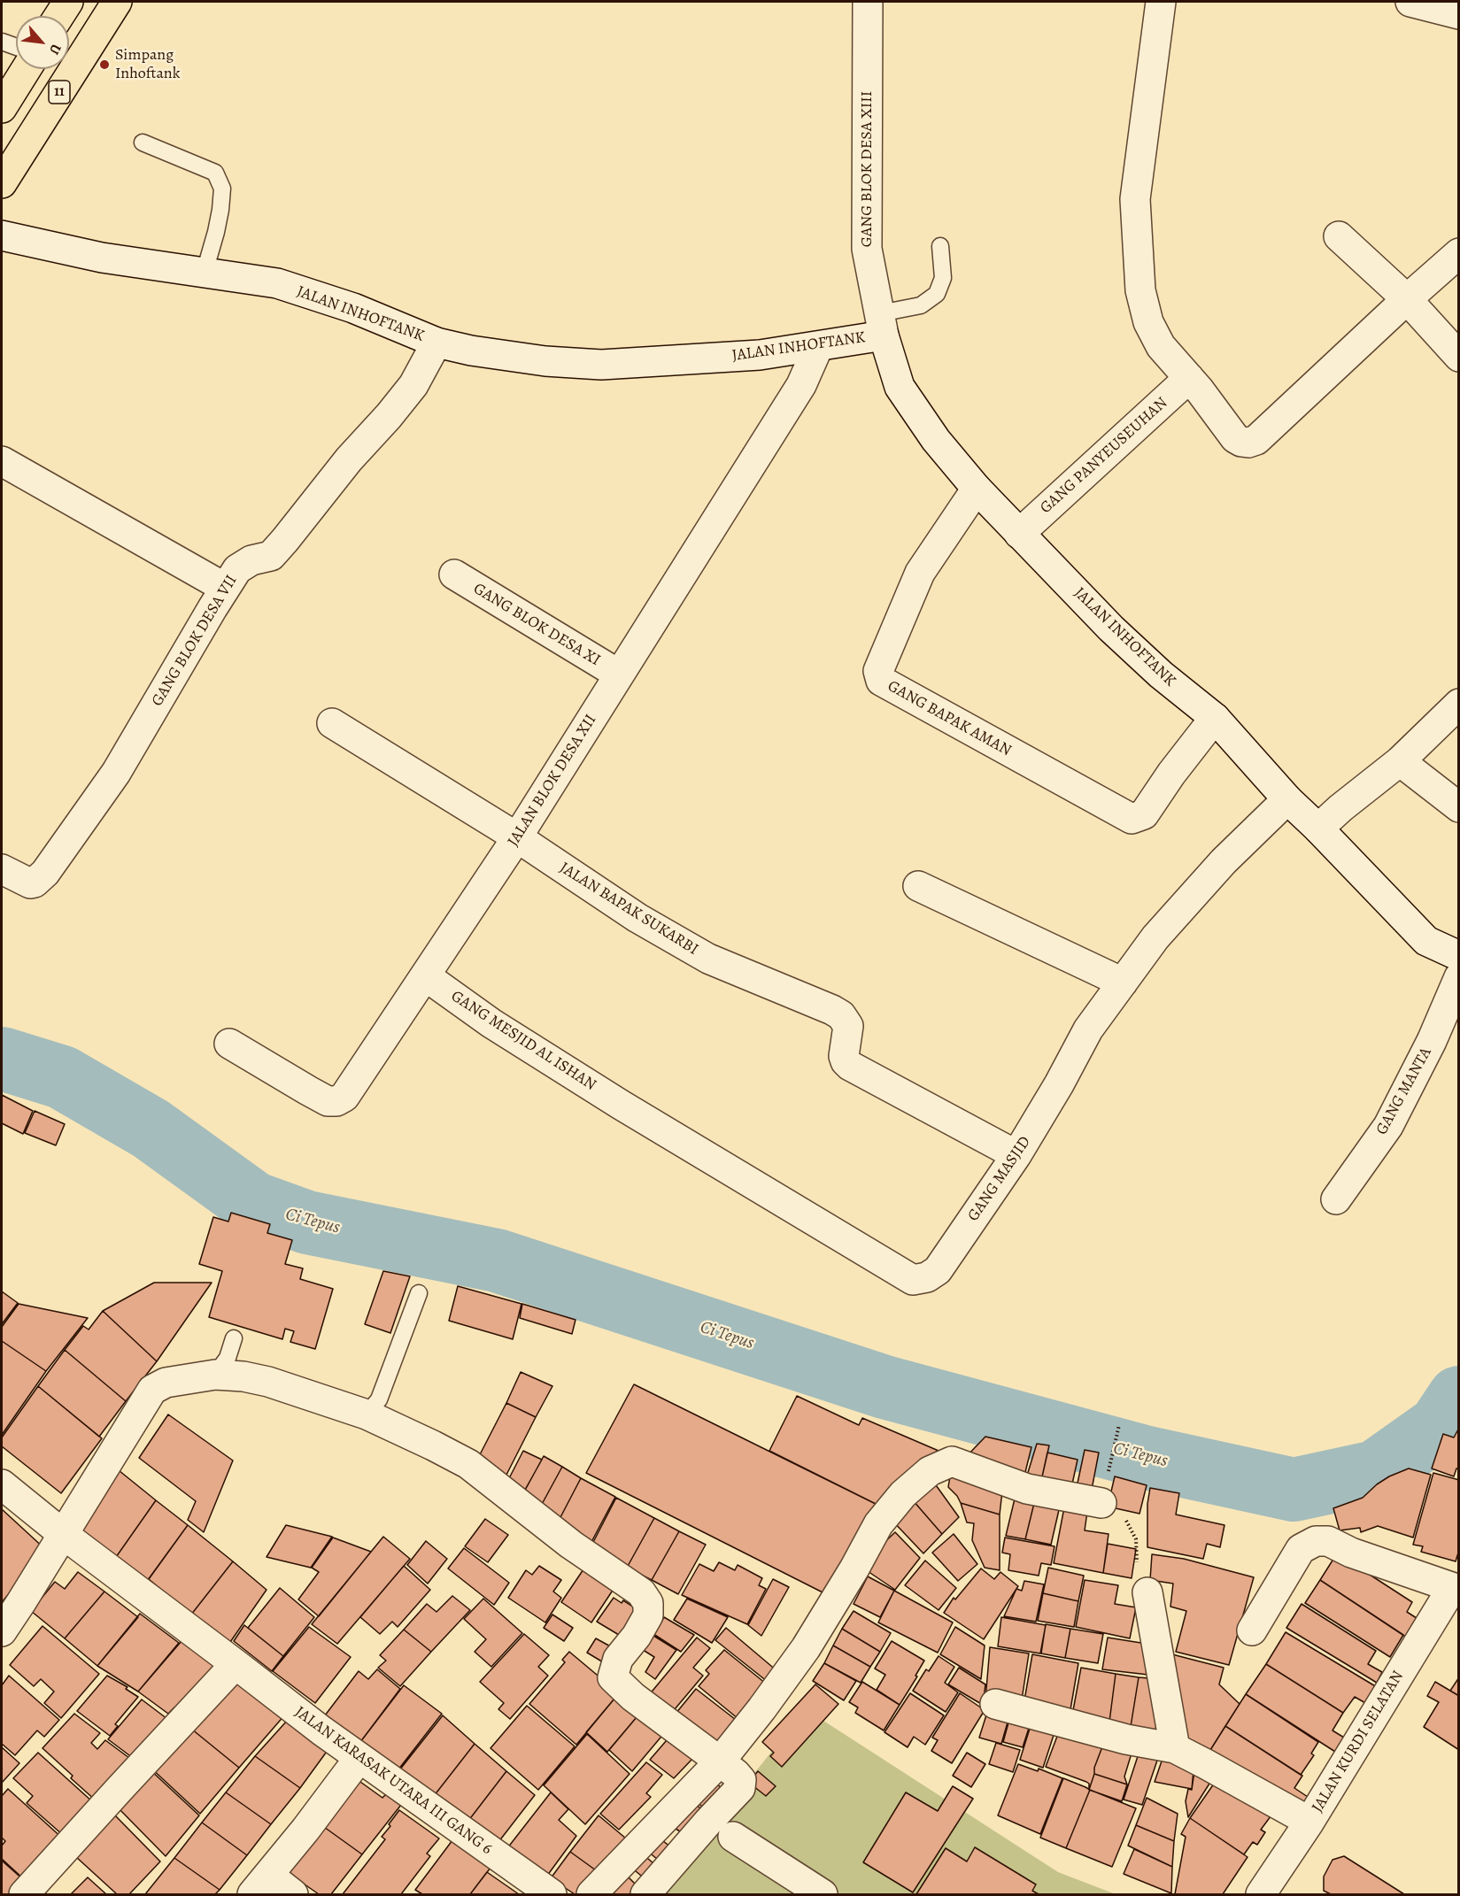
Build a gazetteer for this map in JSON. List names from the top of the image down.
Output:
{
  "streets": {
    "highway": ["11"],
    "street": [
      "GANG BLOK DESA XIII",
      "JALAN INHOFTANK",
      "GANG PANYEUSEUHAN",
      "GANG BLOK DESA XI",
      "GANG BLOK DESA VII",
      "GANG BAPAK AMAN",
      "JALAN BLOK DESA XII",
      "JALAN BAPAK SUKARBI",
      "GANG MESJID AL ISHAN",
      "GANG MANTA",
      "GANG MASJID",
      "JALAN KURDI SELATAN",
      "JALAN KARASAK UTARA III GANG 6"
    ]
  },
  "crossings": [
    ["GANG BLOK DESA XIII", "JALAN INHOFTANK"],
    ["JALAN INHOFTANK", "GANG PANYEUSEUHAN"],
    ["JALAN INHOFTANK", "GANG BLOK DESA VII"],
    ["JALAN INHOFTANK", "GANG BAPAK AMAN"],
    ["JALAN INHOFTANK", "JALAN BLOK DESA XII"],
    ["JALAN INHOFTANK", "GANG MASJID"],
    ["GANG BLOK DESA XI", "JALAN BLOK DESA XII"],
    ["JALAN BLOK DESA XII", "JALAN BAPAK SUKARBI"],
    ["JALAN BLOK DESA XII", "GANG MESJID AL ISHAN"],
    ["JALAN BAPAK SUKARBI", "GANG MASJID"],
    ["GANG MESJID AL ISHAN", "GANG MASJID"]
  ],
  "water": ["Ci Tepus"],
  "places": ["Simpang Inhoftank"],
  "north": "bottom right"
}
